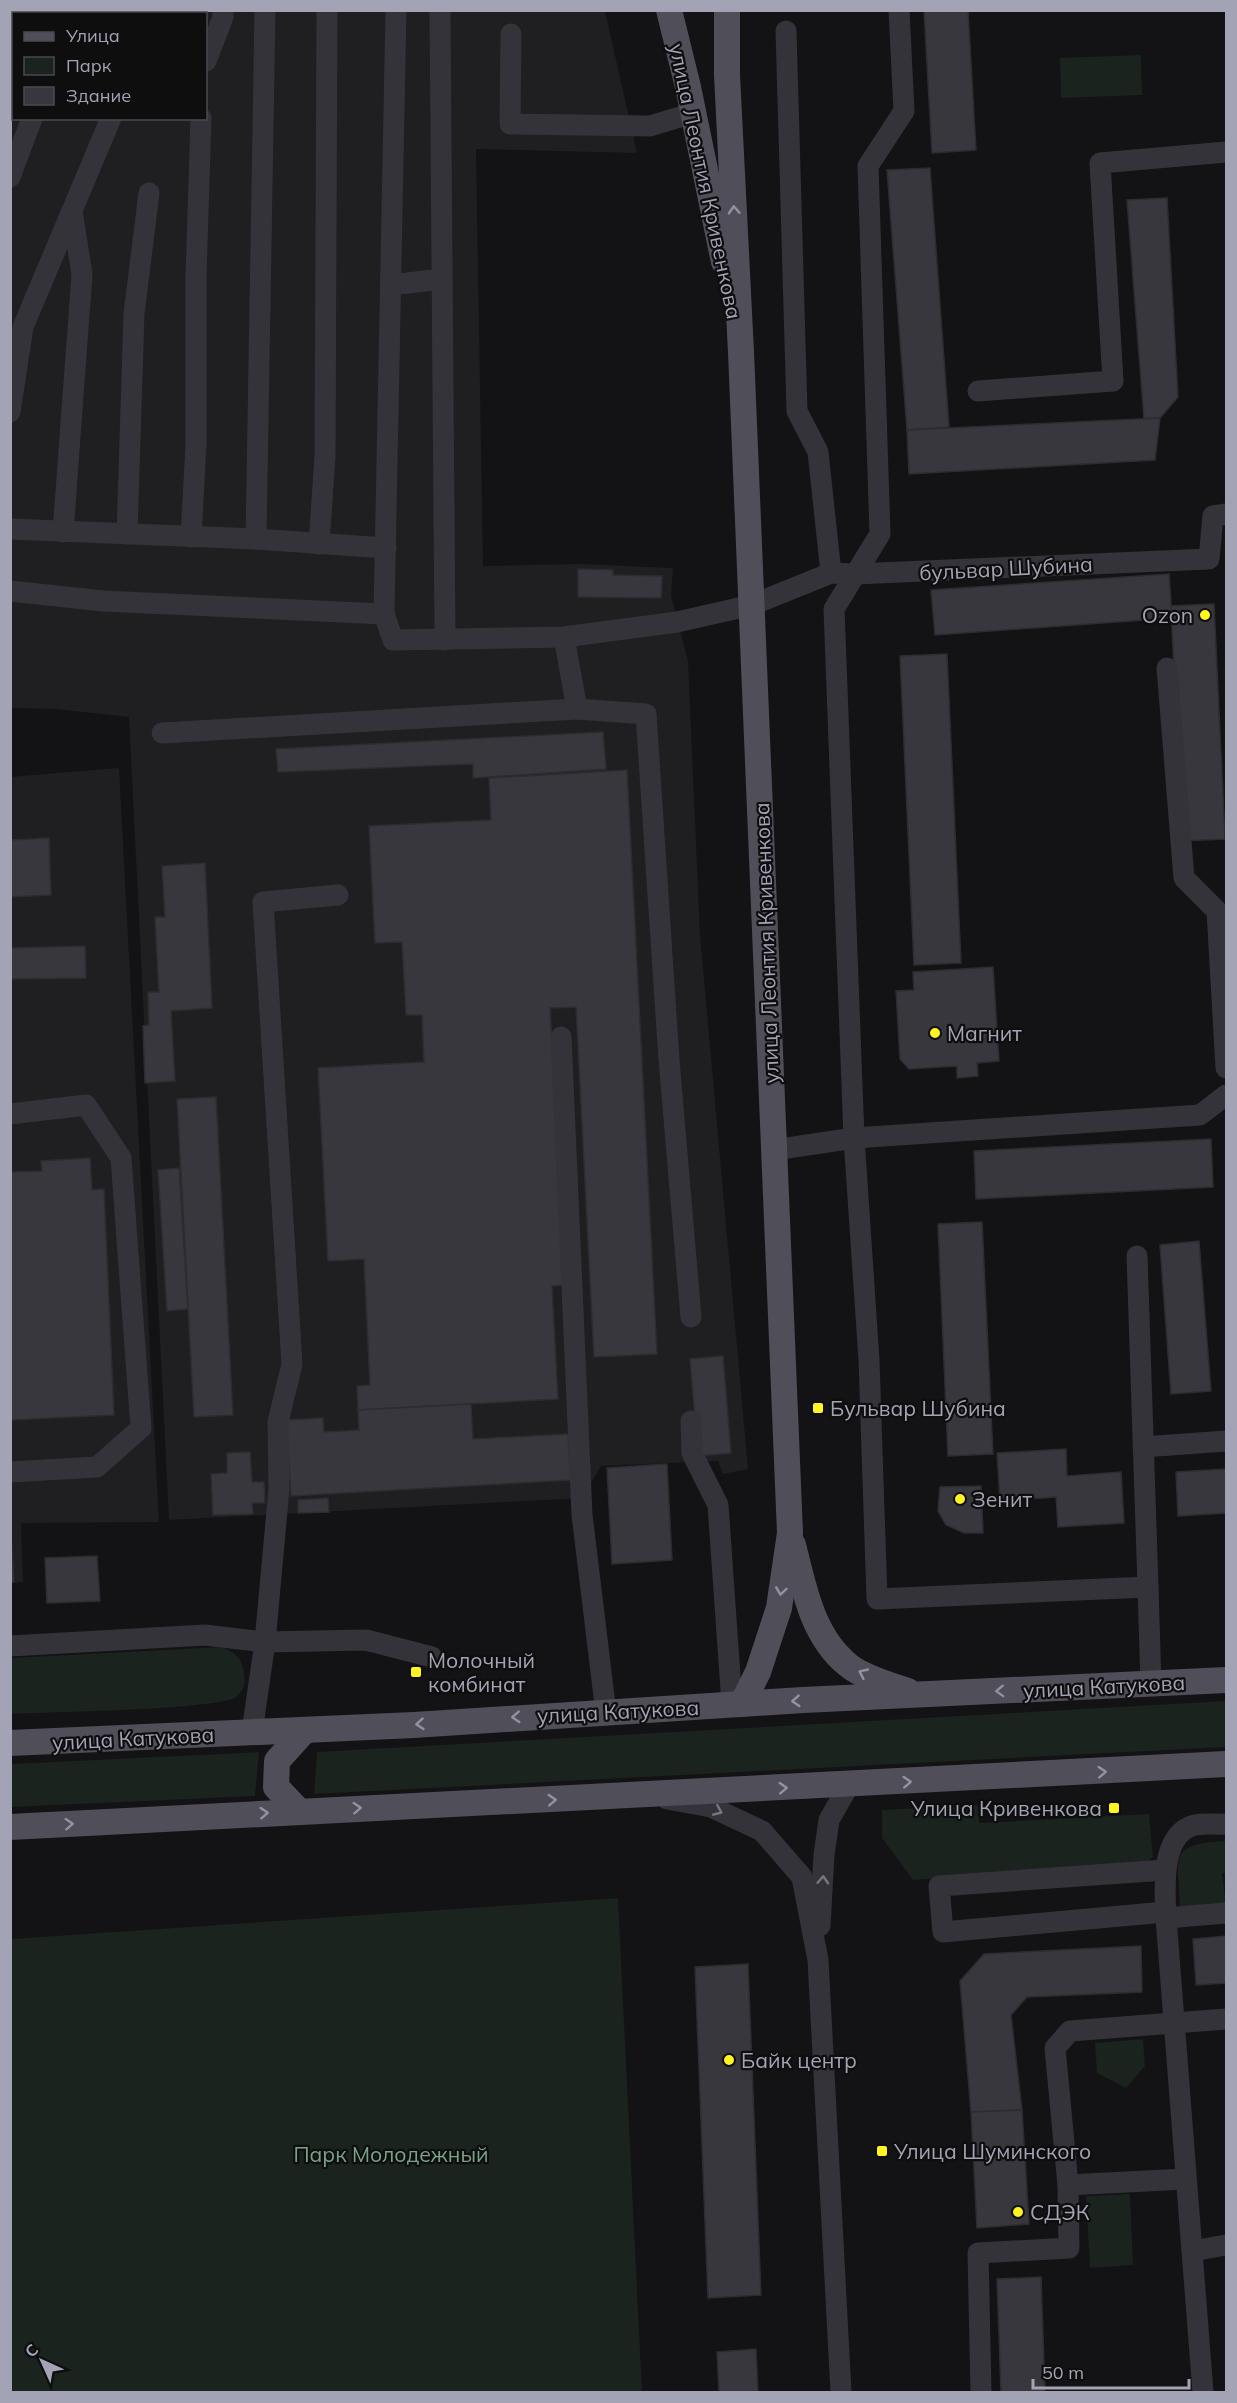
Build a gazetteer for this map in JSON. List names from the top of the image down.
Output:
{
  "streets": {
    "main road": ["улица Леонтия Кривенкова", "улица Катукова"],
    "street": ["бульвар Шубина"]
  },
  "crossings": [
    ["улица Леонтия Кривенкова", "бульвар Шубина"]
  ],
  "parks": ["Парк Молодежный"],
  "places": {
    "other": [
      "Ozon",
      "Магнит",
      "Зенит",
      "Байк центр",
      "СДЭК"
    ],
    "transit": [
      "Бульвар Шубина",
      "Молочный комбинат",
      "Улица Кривенкова",
      "Улица Шуминского"
    ]
  },
  "legend": ["Улица", "Парк", "Здание"],
  "scale_bar": "50 m",
  "north": "top left"
}
